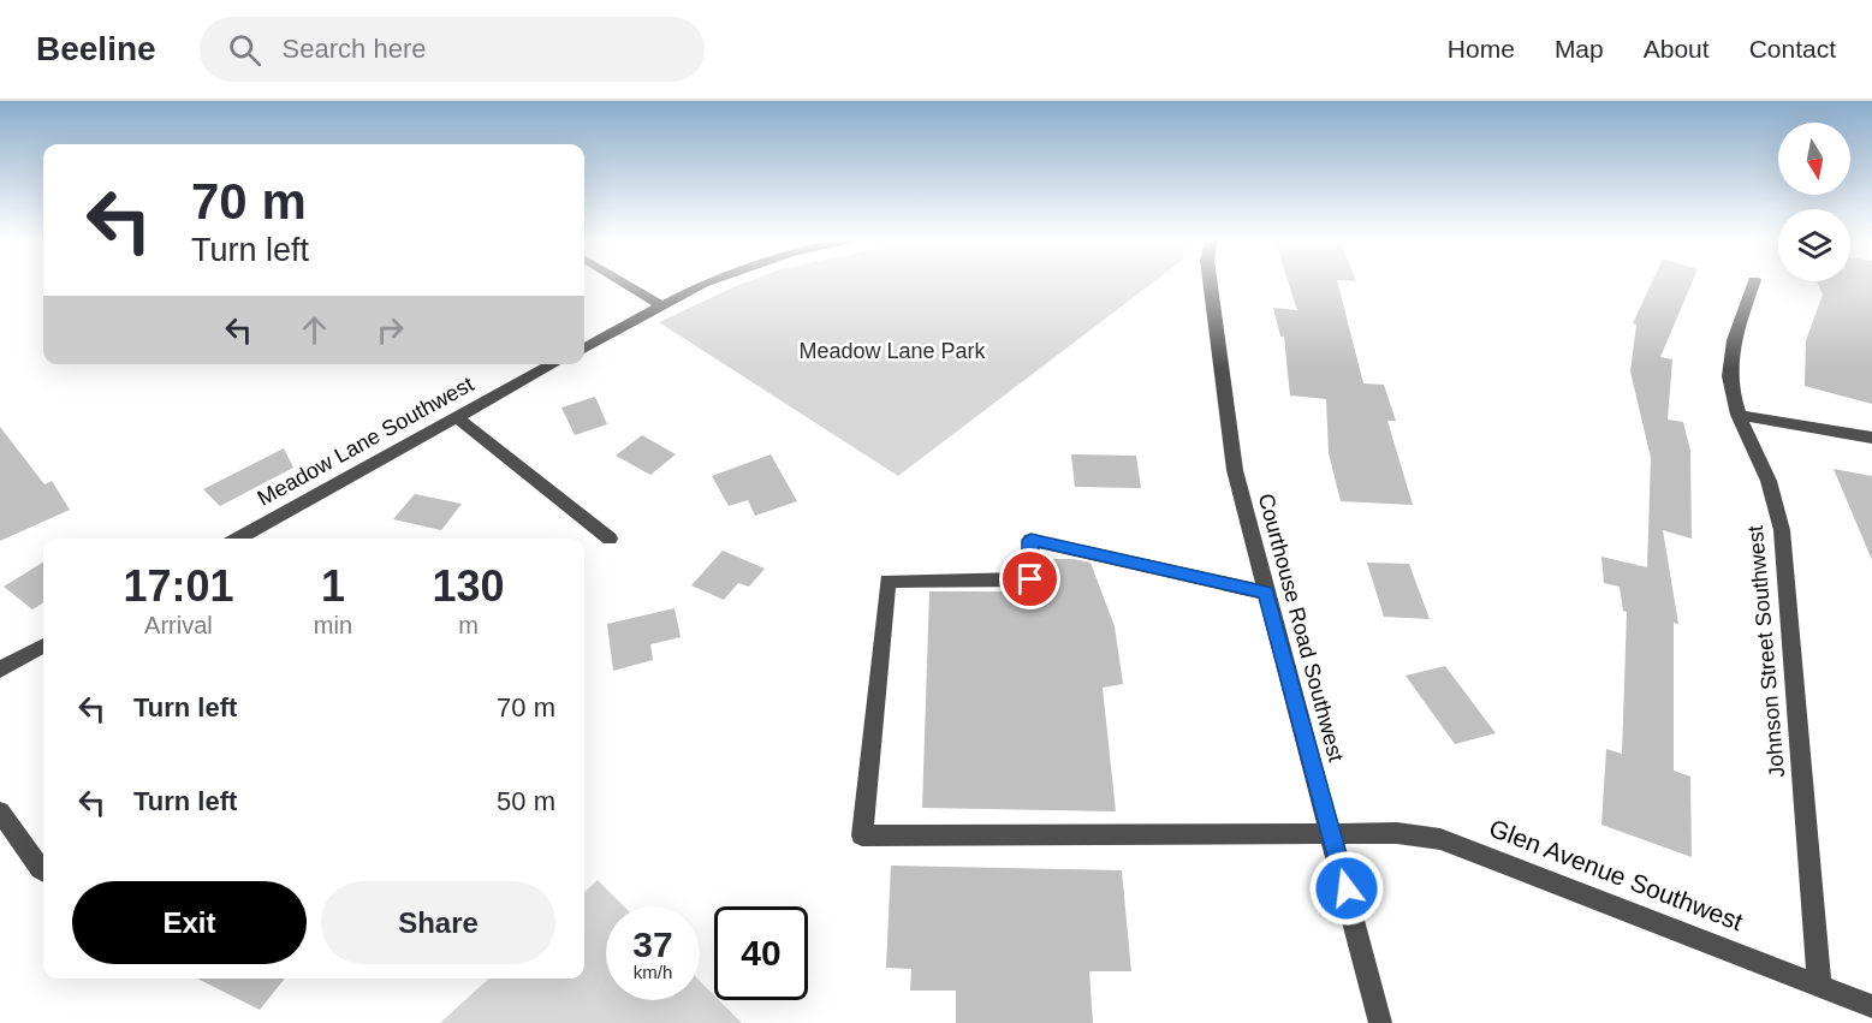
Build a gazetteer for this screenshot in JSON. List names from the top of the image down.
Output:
{
  "streets": {
    "street": [
      "Meadow Lane Southwest",
      "Courthouse Road Southwest",
      "Johnson Street Southwest",
      "Glen Avenue Southwest"
    ]
  },
  "crossings": [
    ["Courthouse Road Southwest", "Glen Avenue Southwest"],
    ["Johnson Street Southwest", "Glen Avenue Southwest"]
  ],
  "parks": ["Meadow Lane Park"],
  "north": "bottom",
  "page": {
    "header": "Beeline",
    "search": "Search here",
    "nav": [
      "Home",
      "Map",
      "About",
      "Contact"
    ],
    "turn": ["70 m", "Turn left"],
    "eta": [
      "17:01",
      "Arrival",
      "1",
      "min",
      "130",
      "m"
    ],
    "list": [
      {
        "name": "Turn left",
        "value": "70 m"
      },
      {
        "name": "Turn left",
        "value": "50 m"
      }
    ],
    "buttons": ["Exit", "Share"],
    "speed": "37 km/h",
    "limit": "40"
  }
}
